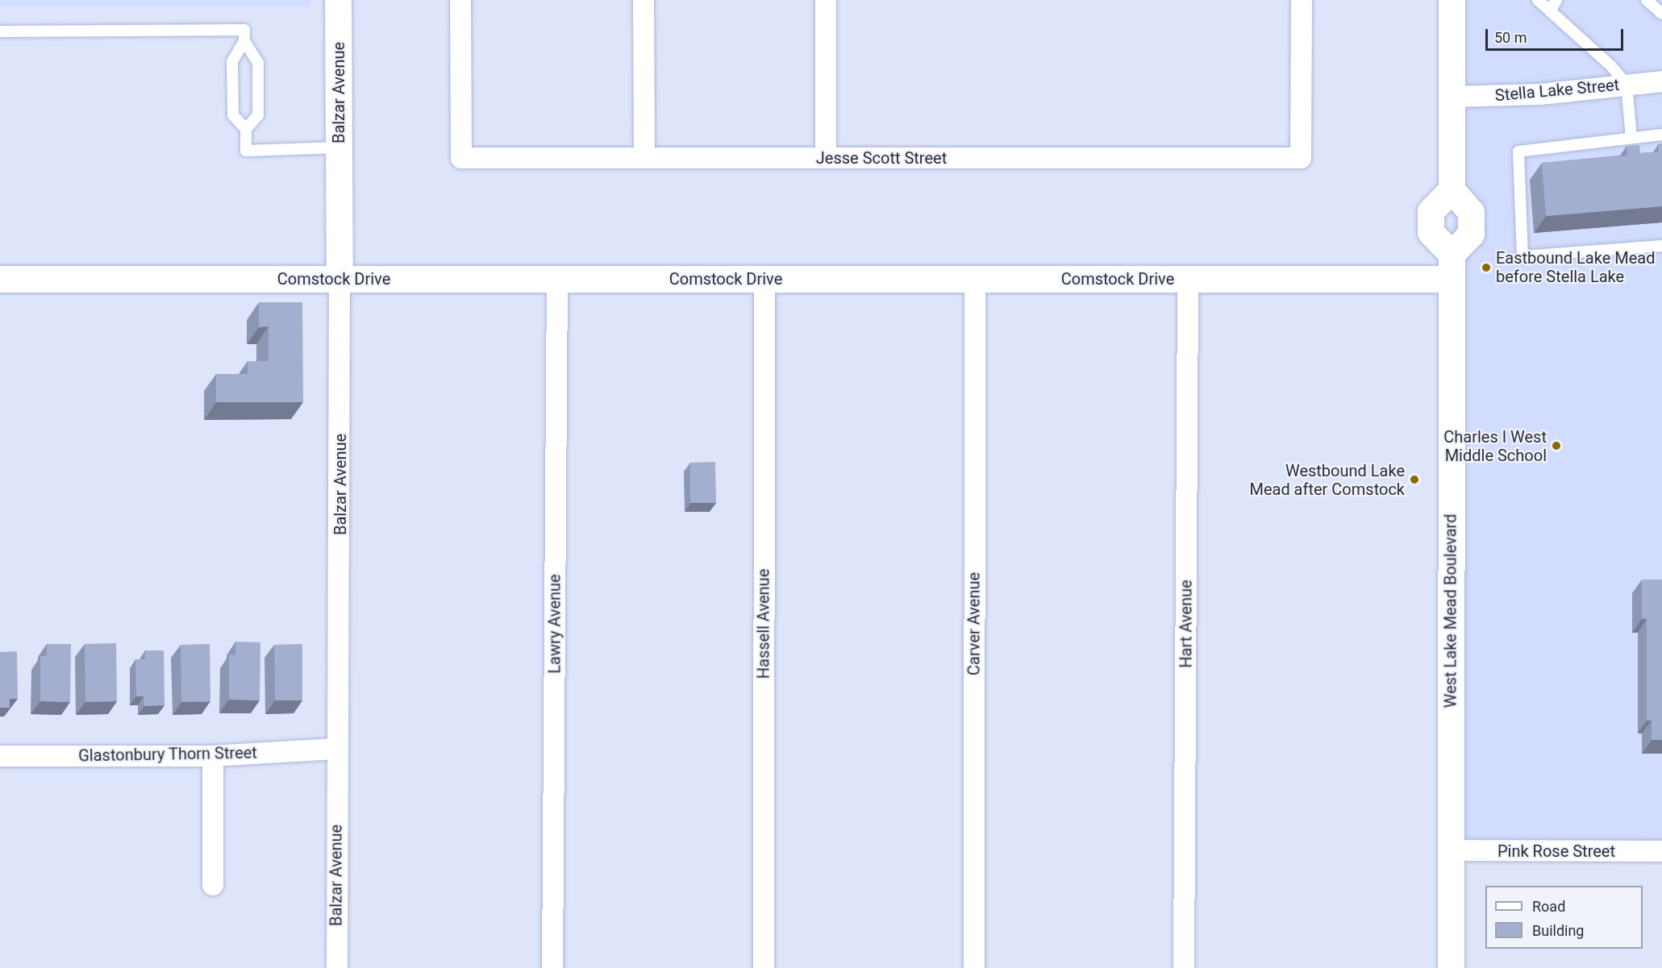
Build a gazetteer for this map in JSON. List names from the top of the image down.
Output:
{
  "streets": {
    "street": [
      "Stella Lake Street",
      "Balzar Avenue",
      "Jesse Scott Street",
      "Comstock Drive",
      "West Lake Mead Boulevard",
      "Lawry Avenue",
      "Hassell Avenue",
      "Carver Avenue",
      "Hart Avenue",
      "Glastonbury Thorn Street",
      "Pink Rose Street"
    ]
  },
  "crossings": [
    ["Balzar Avenue", "Comstock Drive"],
    ["Balzar Avenue", "Glastonbury Thorn Street"],
    ["Comstock Drive", "West Lake Mead Boulevard"],
    ["Comstock Drive", "Lawry Avenue"],
    ["Comstock Drive", "Hassell Avenue"],
    ["Comstock Drive", "Carver Avenue"],
    ["Comstock Drive", "Hart Avenue"],
    ["West Lake Mead Boulevard", "Pink Rose Street"]
  ],
  "places": ["Eastbound Lake Mead before Stella Lake", "Charles I West Middle School", "Westbound Lake Mead after Comstock"],
  "legend": ["Road", "Building"],
  "scale_bar": "50 m"
}
